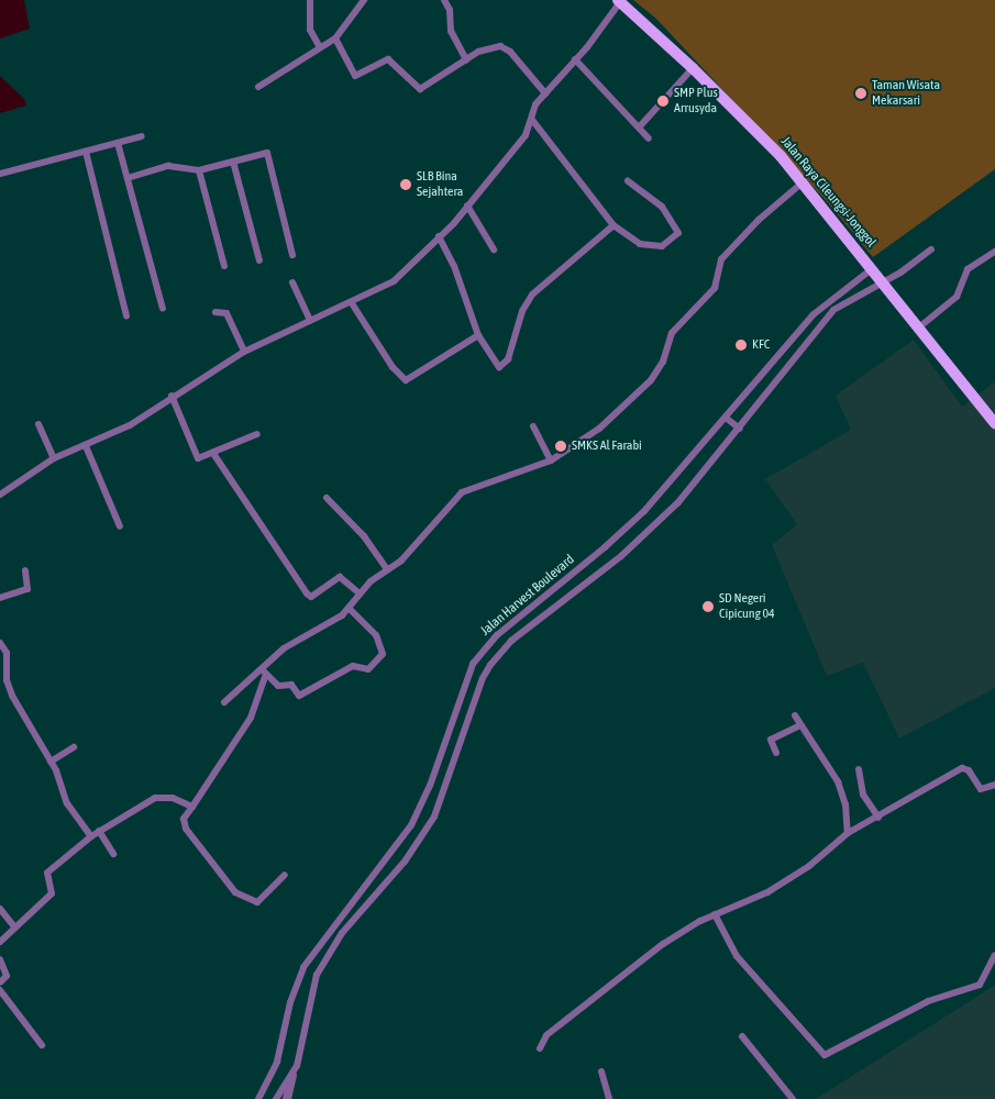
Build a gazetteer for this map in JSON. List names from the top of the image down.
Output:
{
  "streets": {
    "main road": ["Jalan Raya Cileungsi-Jonggol"],
    "street": ["Jalan Harvest Boulevard"]
  },
  "crossings": [
    ["Jalan Raya Cileungsi-Jonggol", "Jalan Harvest Boulevard"]
  ],
  "places": [
    "Taman Wisata Mekarsari",
    "SMP Plus Arrusyda",
    "SLB Bina Sejahtera",
    "KFC",
    "SMKS Al Farabi",
    "SD Negeri Cipicung 04"
  ]
}
